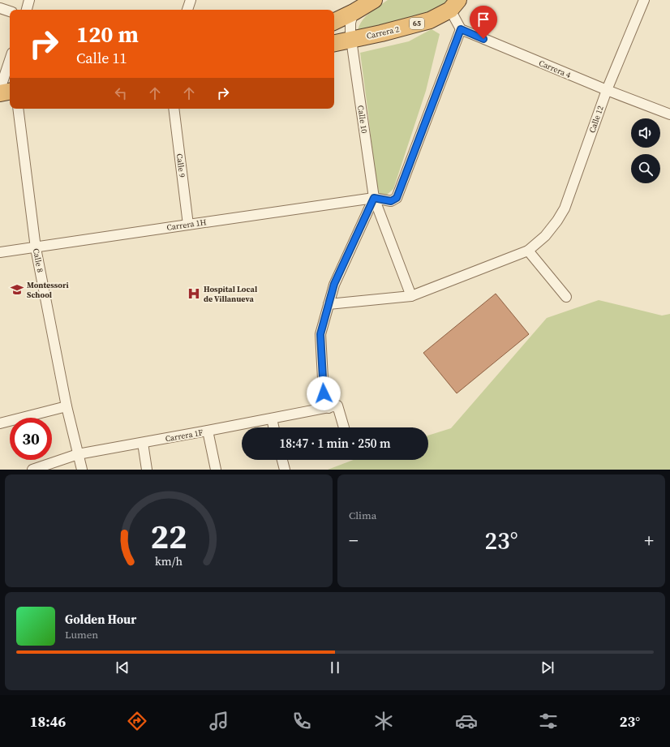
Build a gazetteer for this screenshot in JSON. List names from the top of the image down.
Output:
{
  "streets": {
    "highway": ["65", "Carrera 2"],
    "street": [
      "Carrera 4",
      "Calle 10",
      "Calle 12",
      "Calle 9",
      "Carrera 1H",
      "Calle 8",
      "Carrera 1F"
    ]
  },
  "crossings": [
    ["Carrera 2", "Calle 10"],
    ["Carrera 4", "Calle 12"],
    ["Carrera 4", "Carrera 1H"],
    ["Calle 10", "Calle 12"],
    ["Calle 10", "Carrera 1H"],
    ["Calle 9", "Carrera 1H"],
    ["Carrera 1H", "Calle 8"],
    ["Calle 8", "Carrera 1F"]
  ],
  "places": {
    "school or university": ["Montessori School"],
    "hospital": ["Hospital Local de Villanueva"]
  },
  "page": {
    "turn": ["120 m", "Calle 11"],
    "limit": "30",
    "trip": "18:47 · 1 min · 250 m",
    "tile": "Clima",
    "heat": ["−", "23°", "+"],
    "song": ["Golden Hour", "Lumen"],
    "tabs": ["18:46", "23°"],
    "gauge": ["22", "km/h"]
  }
}
